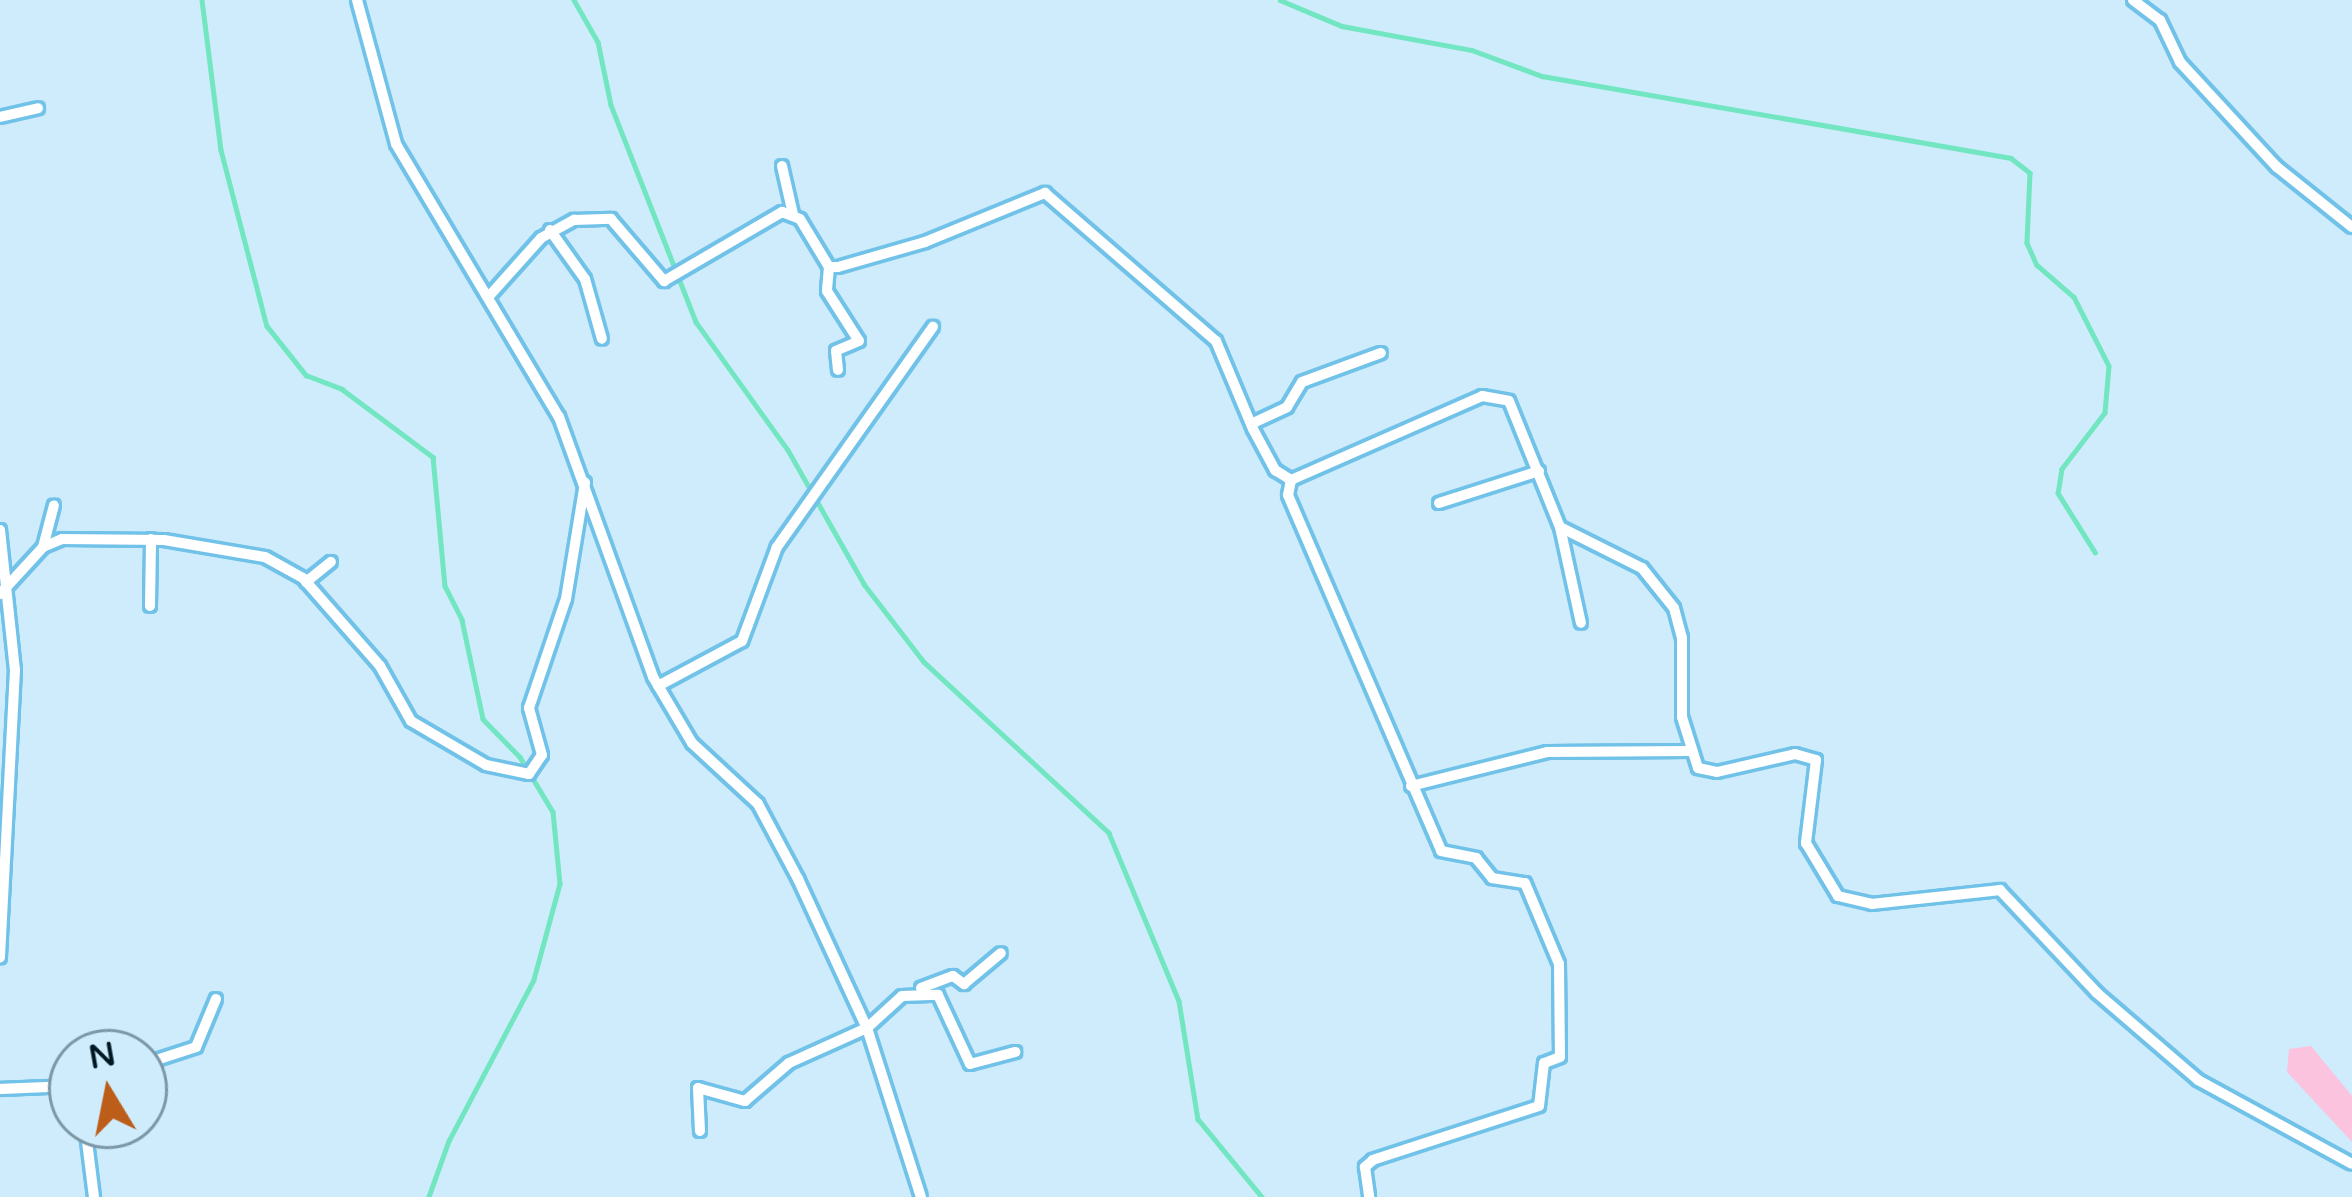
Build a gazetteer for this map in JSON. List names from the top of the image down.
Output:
{
  "north": "top"
}
